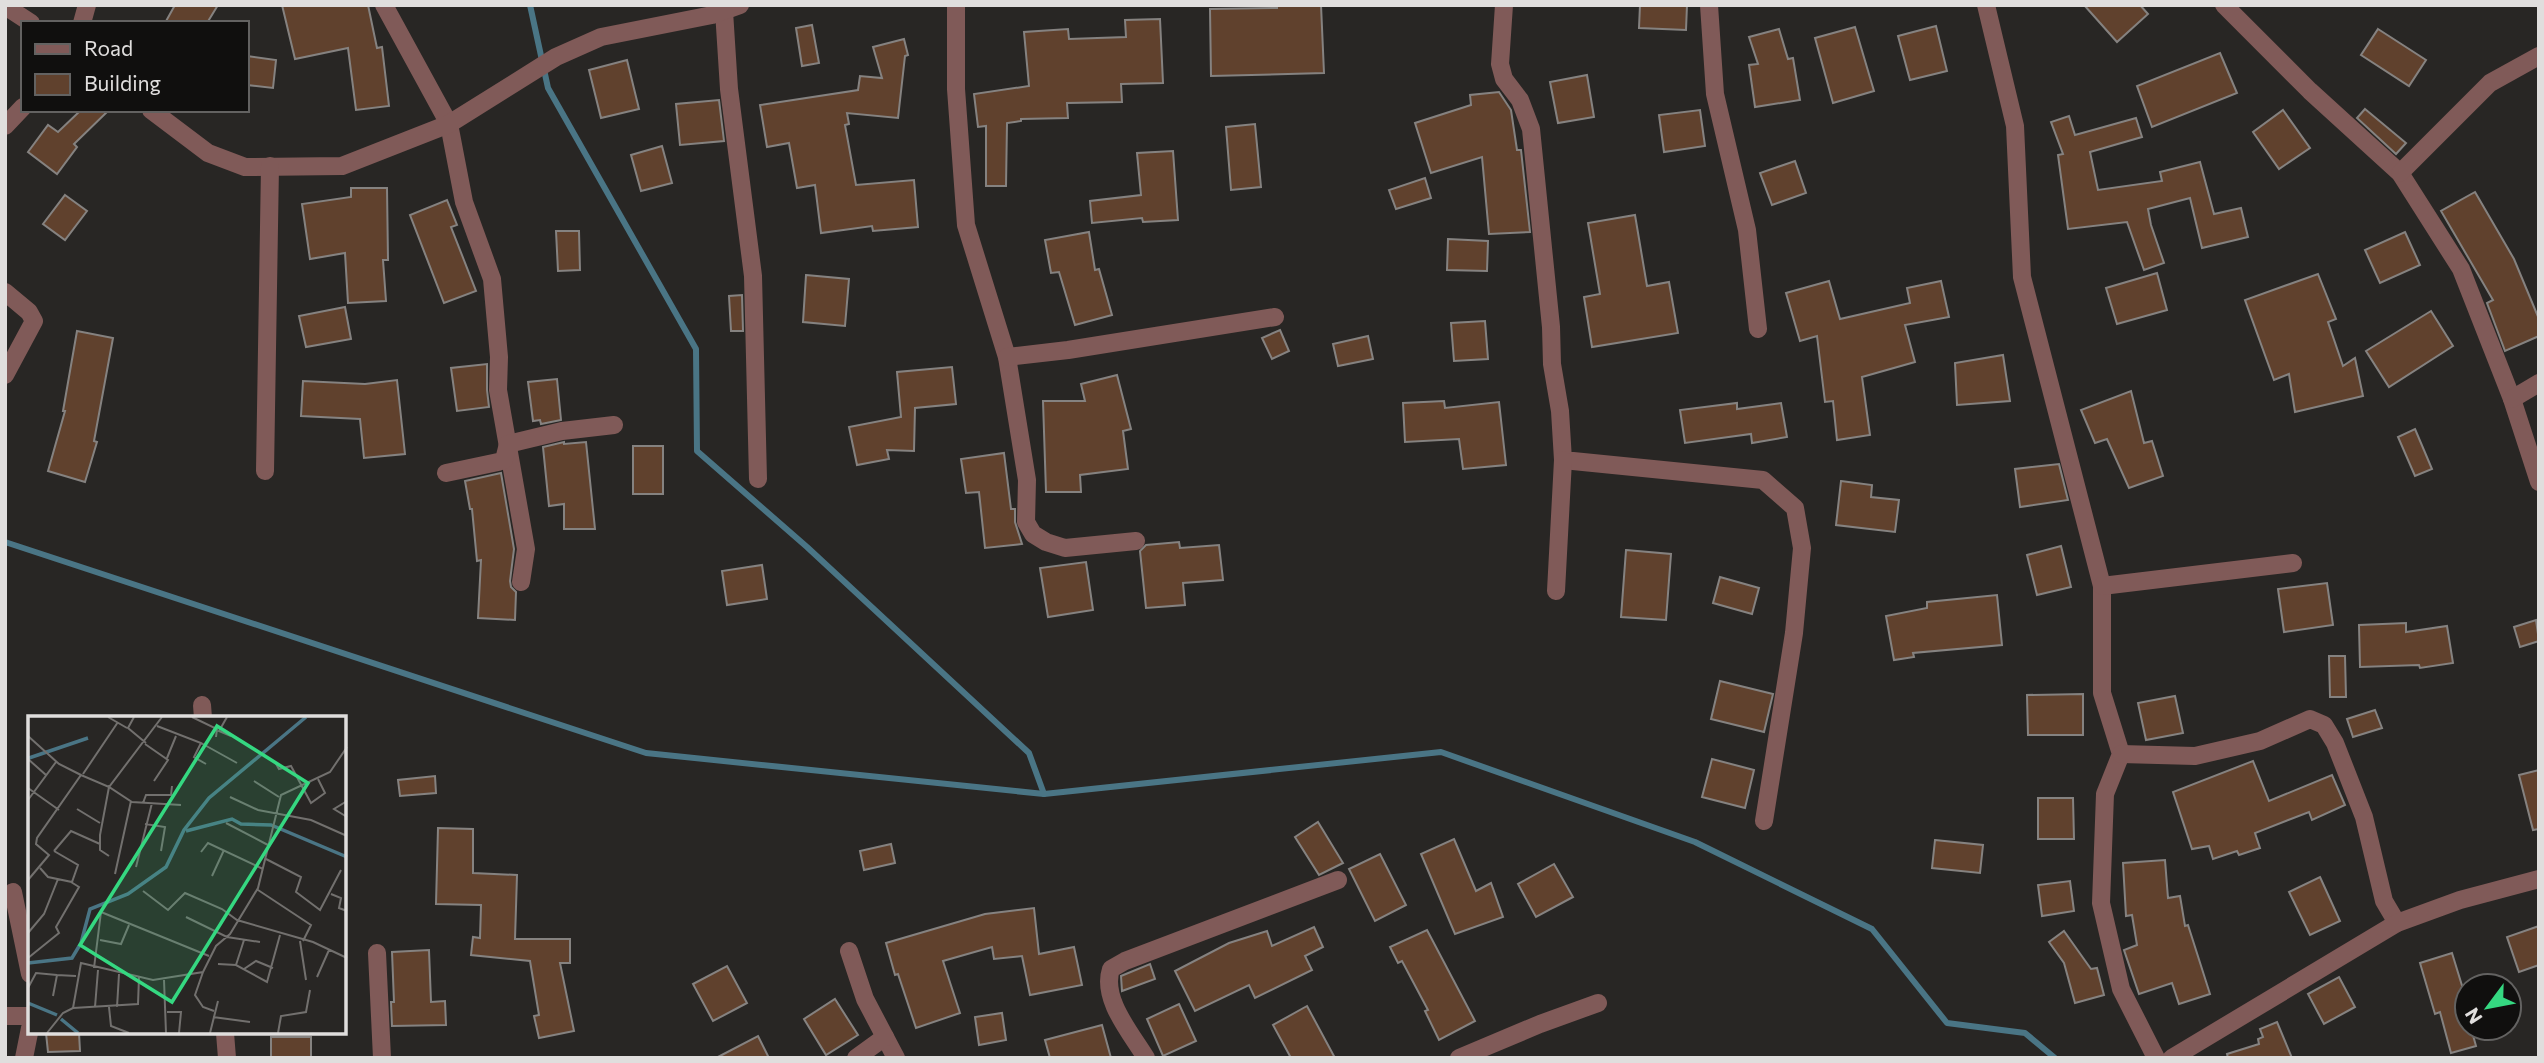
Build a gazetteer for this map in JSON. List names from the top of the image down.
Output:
{
  "legend": ["Road", "Building"],
  "north": "bottom left"
}
